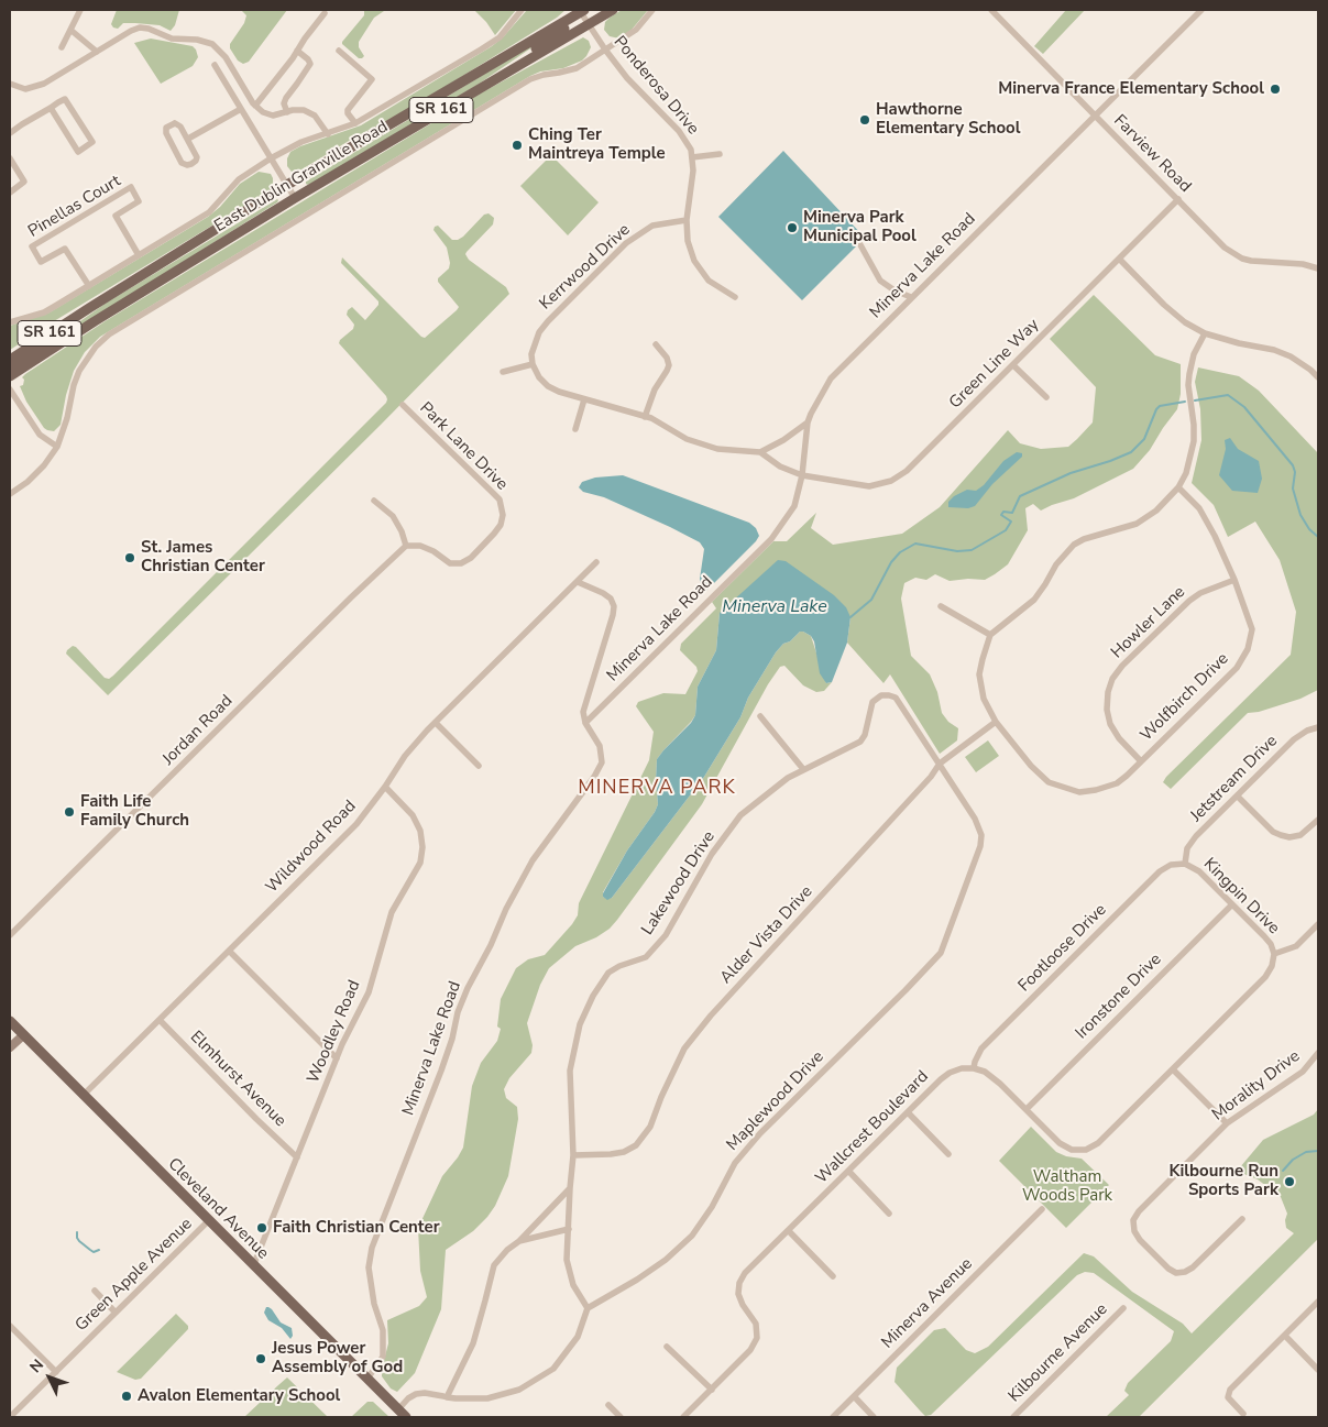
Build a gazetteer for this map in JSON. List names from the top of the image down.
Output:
{
  "streets": {
    "main road": ["SR 161", "East Dublin Granville Road", "Cleveland Avenue"],
    "street": [
      "Ponderosa Drive",
      "Farview Road",
      "Pinellas Court",
      "Minerva Lake Road",
      "Kerrwood Drive",
      "Green Line Way",
      "Park Lane Drive",
      "Howler Lane",
      "Wolfbirch Drive",
      "Jordan Road",
      "Jetstream Drive",
      "Wildwood Road",
      "Lakewood Drive",
      "Kingpin Drive",
      "Alder Vista Drive",
      "Footloose Drive",
      "Ironstone Drive",
      "Woodley Road",
      "Elmhurst Avenue",
      "Morality Drive",
      "Maplewood Drive",
      "Wallcrest Boulevard",
      "Green Apple Avenue",
      "Minerva Avenue",
      "Kilbourne Avenue"
    ]
  },
  "crossings": [
    ["Ponderosa Drive", "East Dublin Granville Road"],
    ["Ponderosa Drive", "Kerrwood Drive"],
    ["Farview Road", "Minerva Lake Road"],
    ["Farview Road", "Green Line Way"],
    ["East Dublin Granville Road", "Pinellas Court"],
    ["Minerva Lake Road", "Green Line Way"],
    ["Minerva Lake Road", "Cleveland Avenue"],
    ["Park Lane Drive", "Jordan Road"],
    ["Howler Lane", "Wolfbirch Drive"],
    ["Wolfbirch Drive", "Alder Vista Drive"],
    ["Jetstream Drive", "Kingpin Drive"],
    ["Jetstream Drive", "Footloose Drive"],
    ["Wildwood Road", "Woodley Road"],
    ["Wildwood Road", "Elmhurst Avenue"],
    ["Wildwood Road", "Cleveland Avenue"],
    ["Lakewood Drive", "Alder Vista Drive"],
    ["Lakewood Drive", "Maplewood Drive"],
    ["Kingpin Drive", "Footloose Drive"],
    ["Kingpin Drive", "Ironstone Drive"],
    ["Alder Vista Drive", "Maplewood Drive"],
    ["Footloose Drive", "Wallcrest Boulevard"],
    ["Woodley Road", "Elmhurst Avenue"],
    ["Woodley Road", "Cleveland Avenue"],
    ["Cleveland Avenue", "Green Apple Avenue"]
  ],
  "districts": ["MINERVA PARK"],
  "water": ["Minerva Lake"],
  "parks": ["Waltham Woods Park"],
  "places": [
    "Minerva France Elementary School",
    "Hawthorne Elementary School",
    "Ching Ter Maintreya Temple",
    "Minerva Park Municipal Pool",
    "St. James Christian Center",
    "Faith Life Family Church",
    "Kilbourne Run Sports Park",
    "Faith Christian Center",
    "Jesus Power Assembly of God",
    "Avalon Elementary School"
  ],
  "north": "top left"
}
